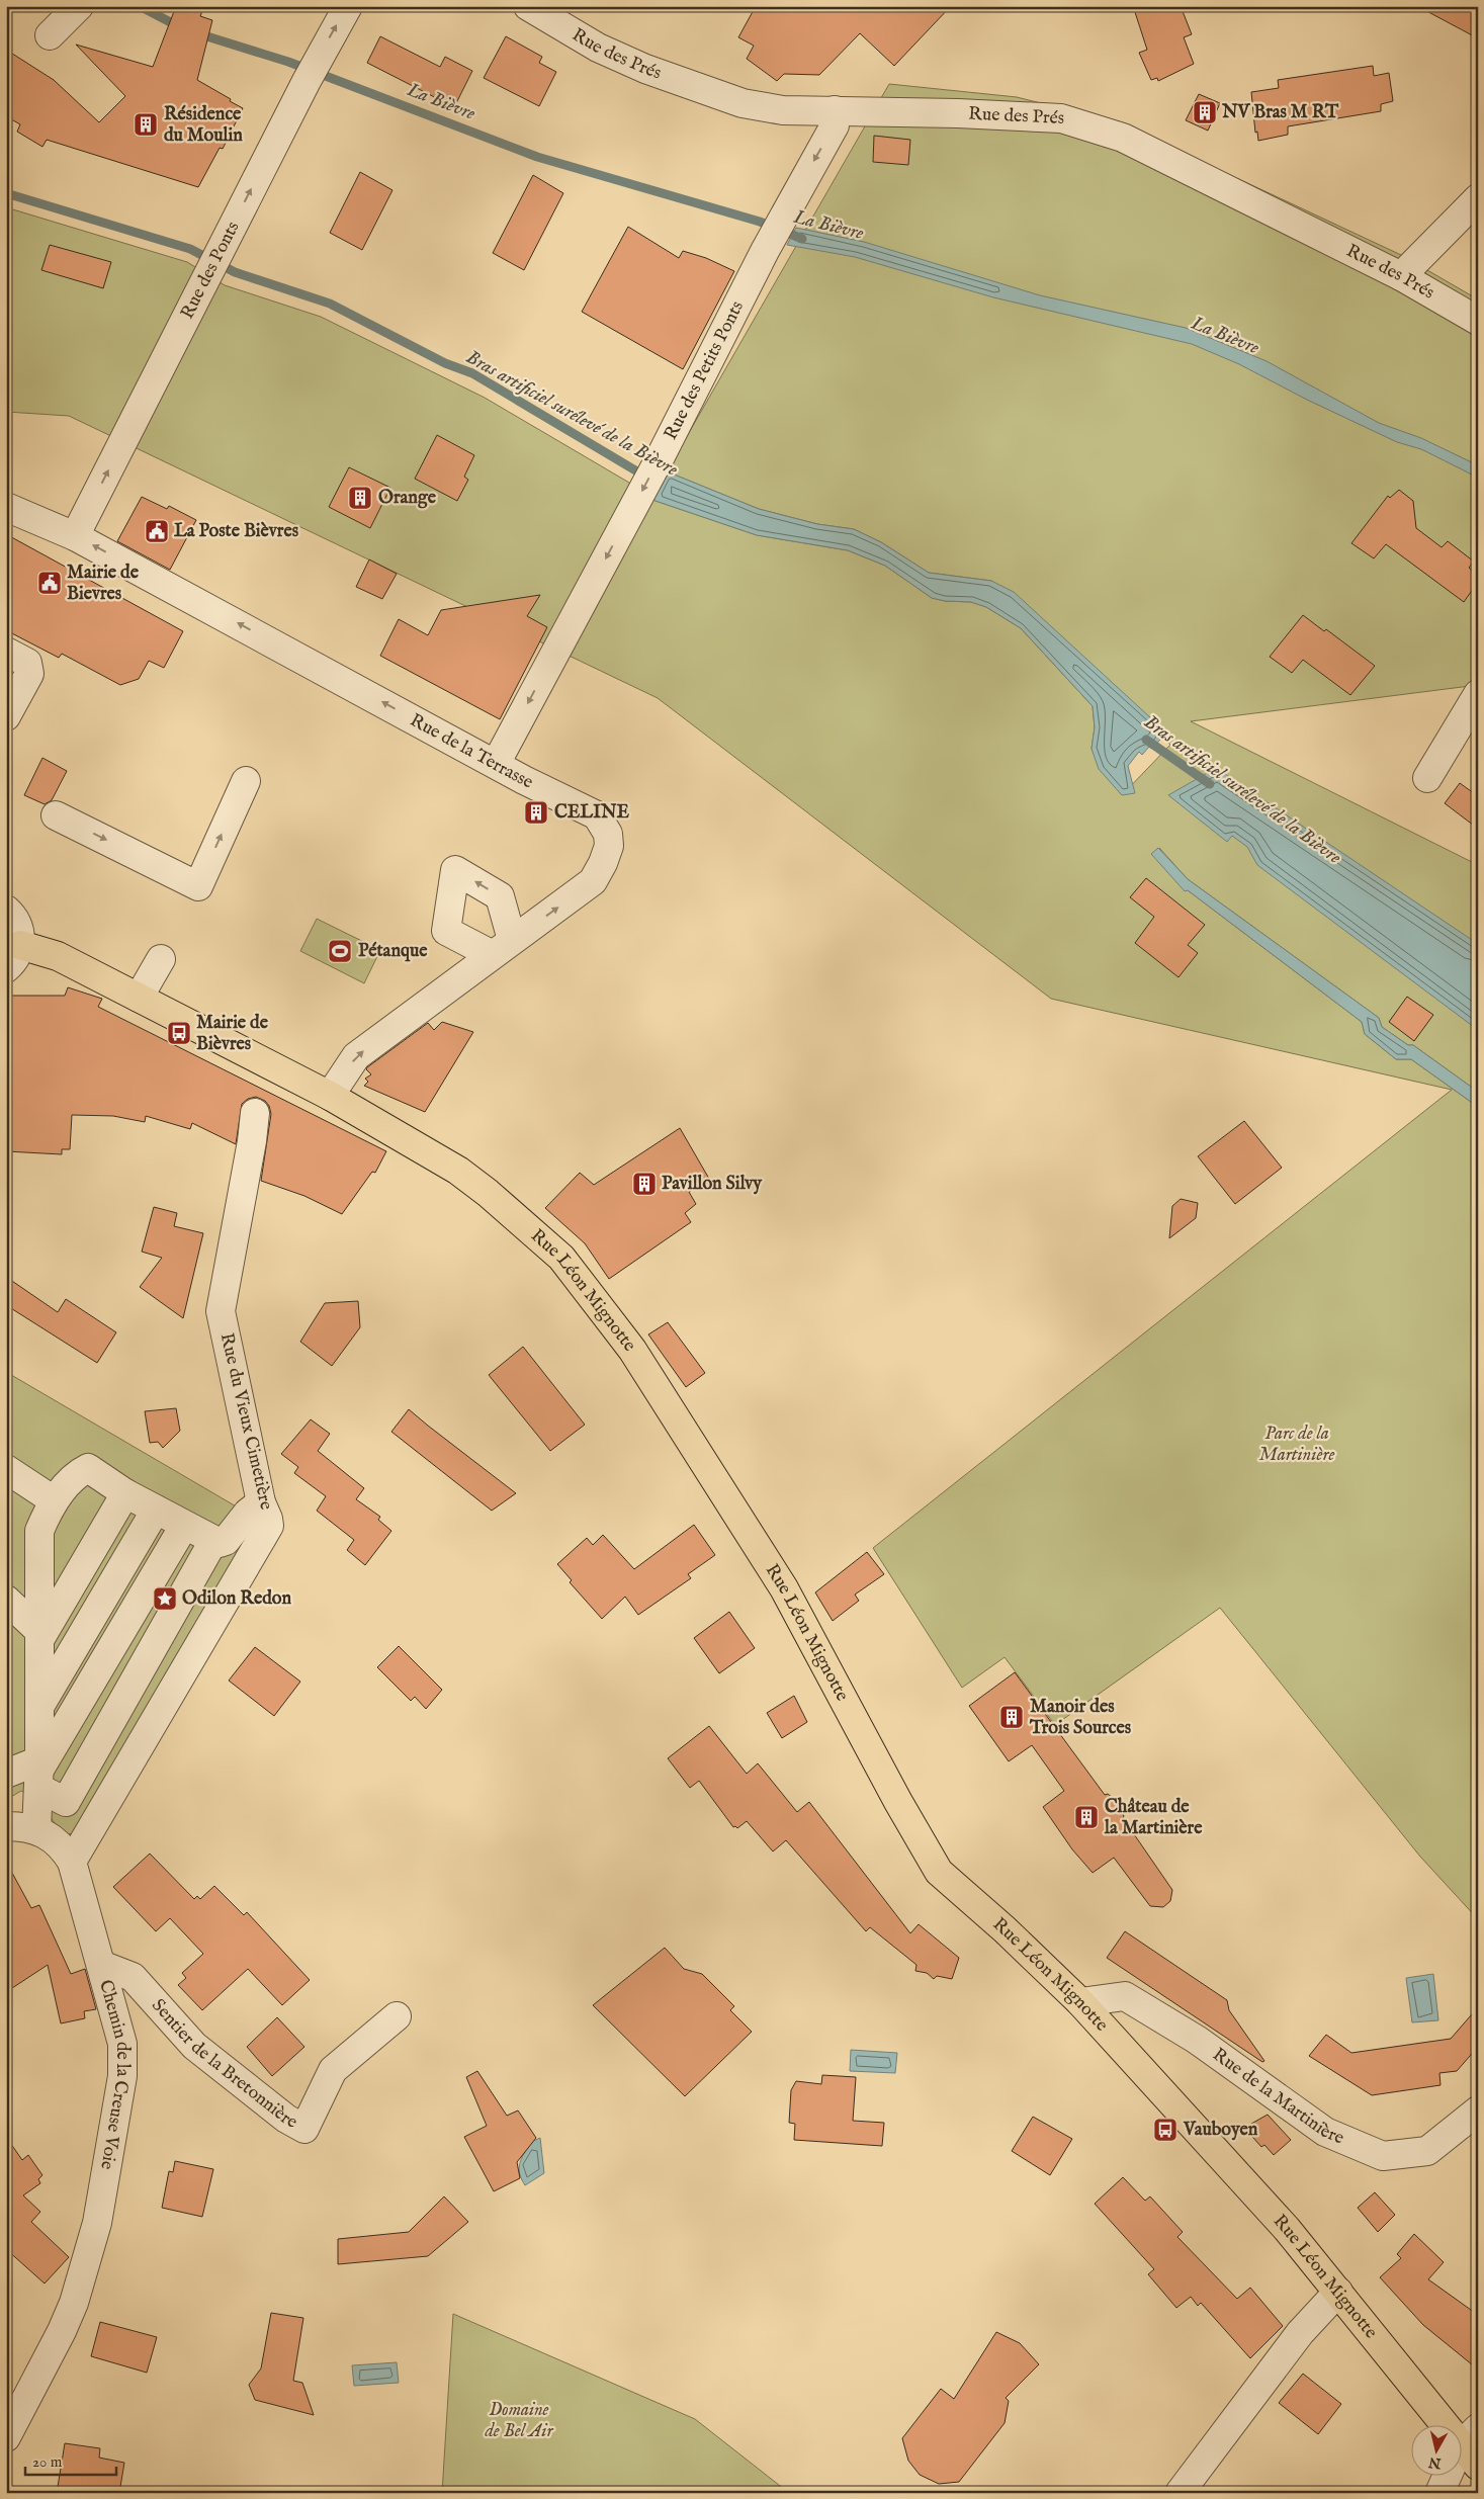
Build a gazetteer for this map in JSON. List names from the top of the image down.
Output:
{
  "streets": {
    "main road": ["Rue Léon Mignotte"],
    "street": [
      "Rue des Prés",
      "Rue des Ponts",
      "Rue des Petits Ponts",
      "Rue de la Terrasse",
      "Rue du Vieux Cimetière",
      "Sentier de la Bretonnière",
      "Chemin de la Creuse Voie",
      "Rue de la Martinière"
    ]
  },
  "crossings": [
    ["Rue des Prés", "Rue des Petits Ponts"],
    ["Rue des Ponts", "Rue de la Terrasse"],
    ["Rue des Petits Ponts", "Rue de la Terrasse"],
    ["Rue de la Terrasse", "Rue Léon Mignotte"],
    ["Rue Léon Mignotte", "Rue de la Martinière"],
    ["Rue du Vieux Cimetière", "Chemin de la Creuse Voie"],
    ["Sentier de la Bretonnière", "Chemin de la Creuse Voie"]
  ],
  "one_way": ["Rue des Ponts", "Rue des Petits Ponts"],
  "water": ["La Bièvre", "Bras artificiel surélevé de la Bièvre"],
  "parks": ["Parc de la Martinière", "Domaine de Bel Air"],
  "places": {
    "building": [
      "NV Bras M RT",
      "Résidence du Moulin",
      "Orange",
      "CELINE",
      "Pavillon Silvy",
      "Manoir des Trois Sources",
      "Château de la Martinière"
    ],
    "public building": ["La Poste Bièvres", "Mairie de Bievres"],
    "sports": ["Pétanque"],
    "bus stop": ["Mairie de Bièvres", "Vauboyen"],
    "place": ["Odilon Redon"]
  },
  "scale_bar": "20 m",
  "north": "bottom"
}
